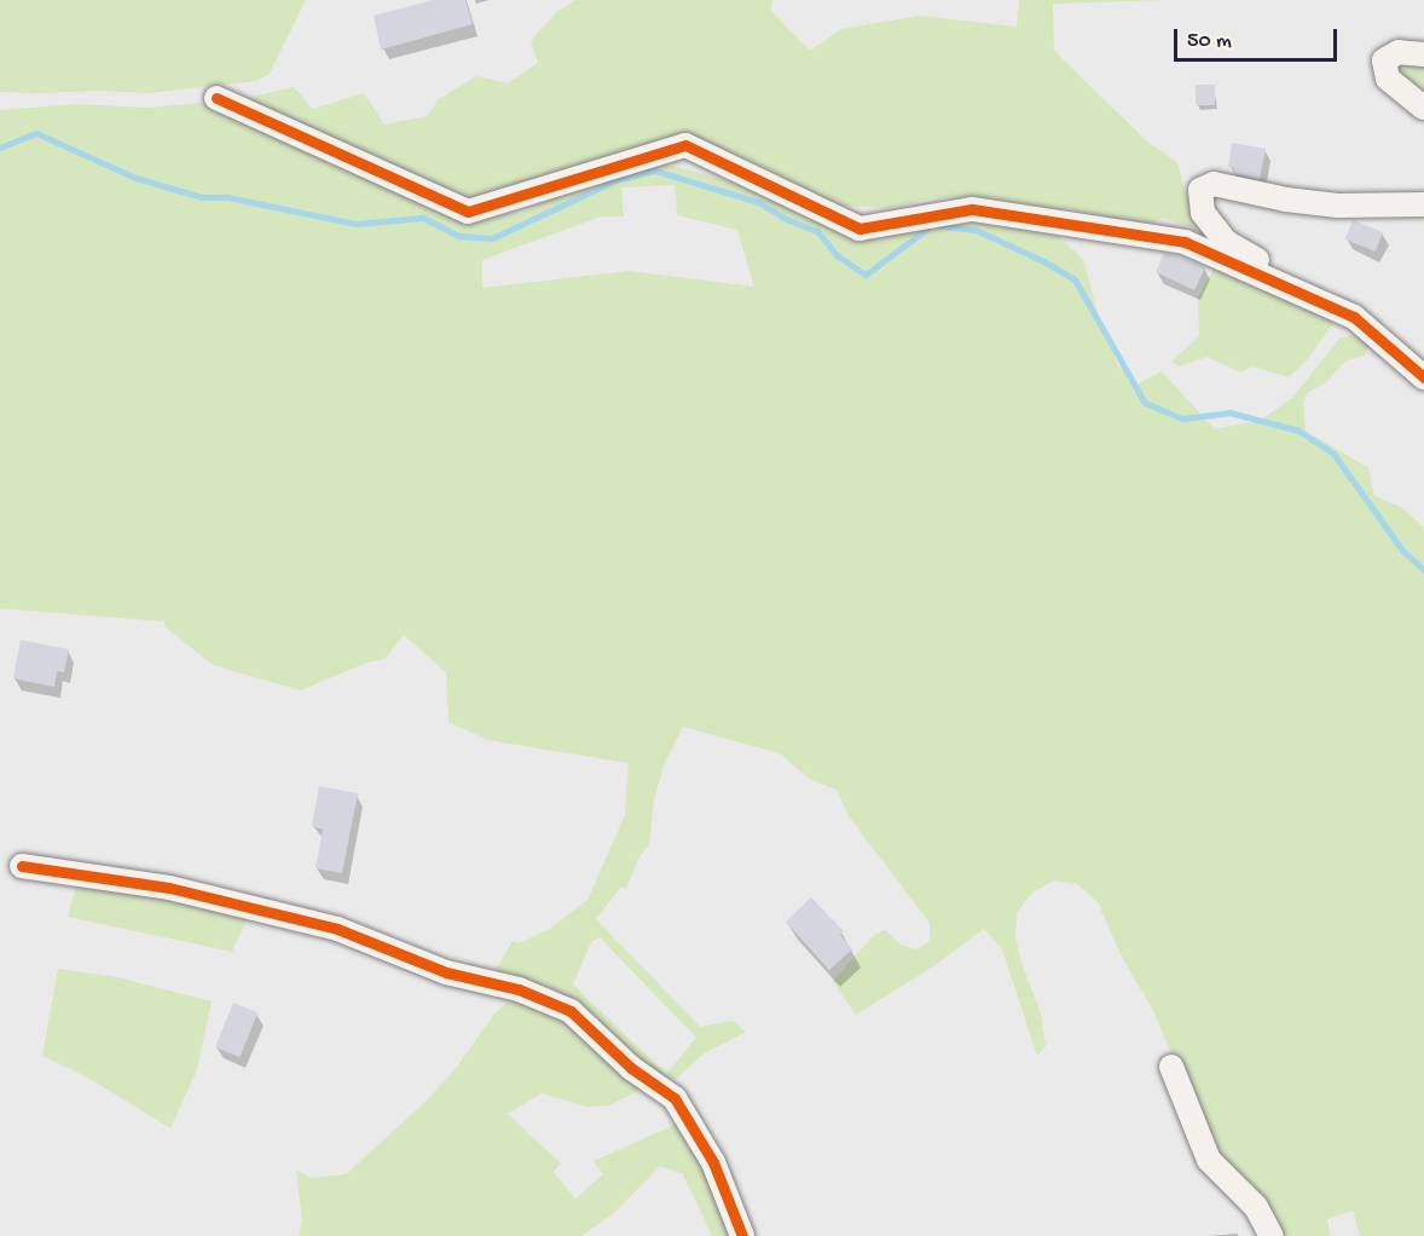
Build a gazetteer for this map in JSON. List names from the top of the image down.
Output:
{
  "scale_bar": "50 m"
}
